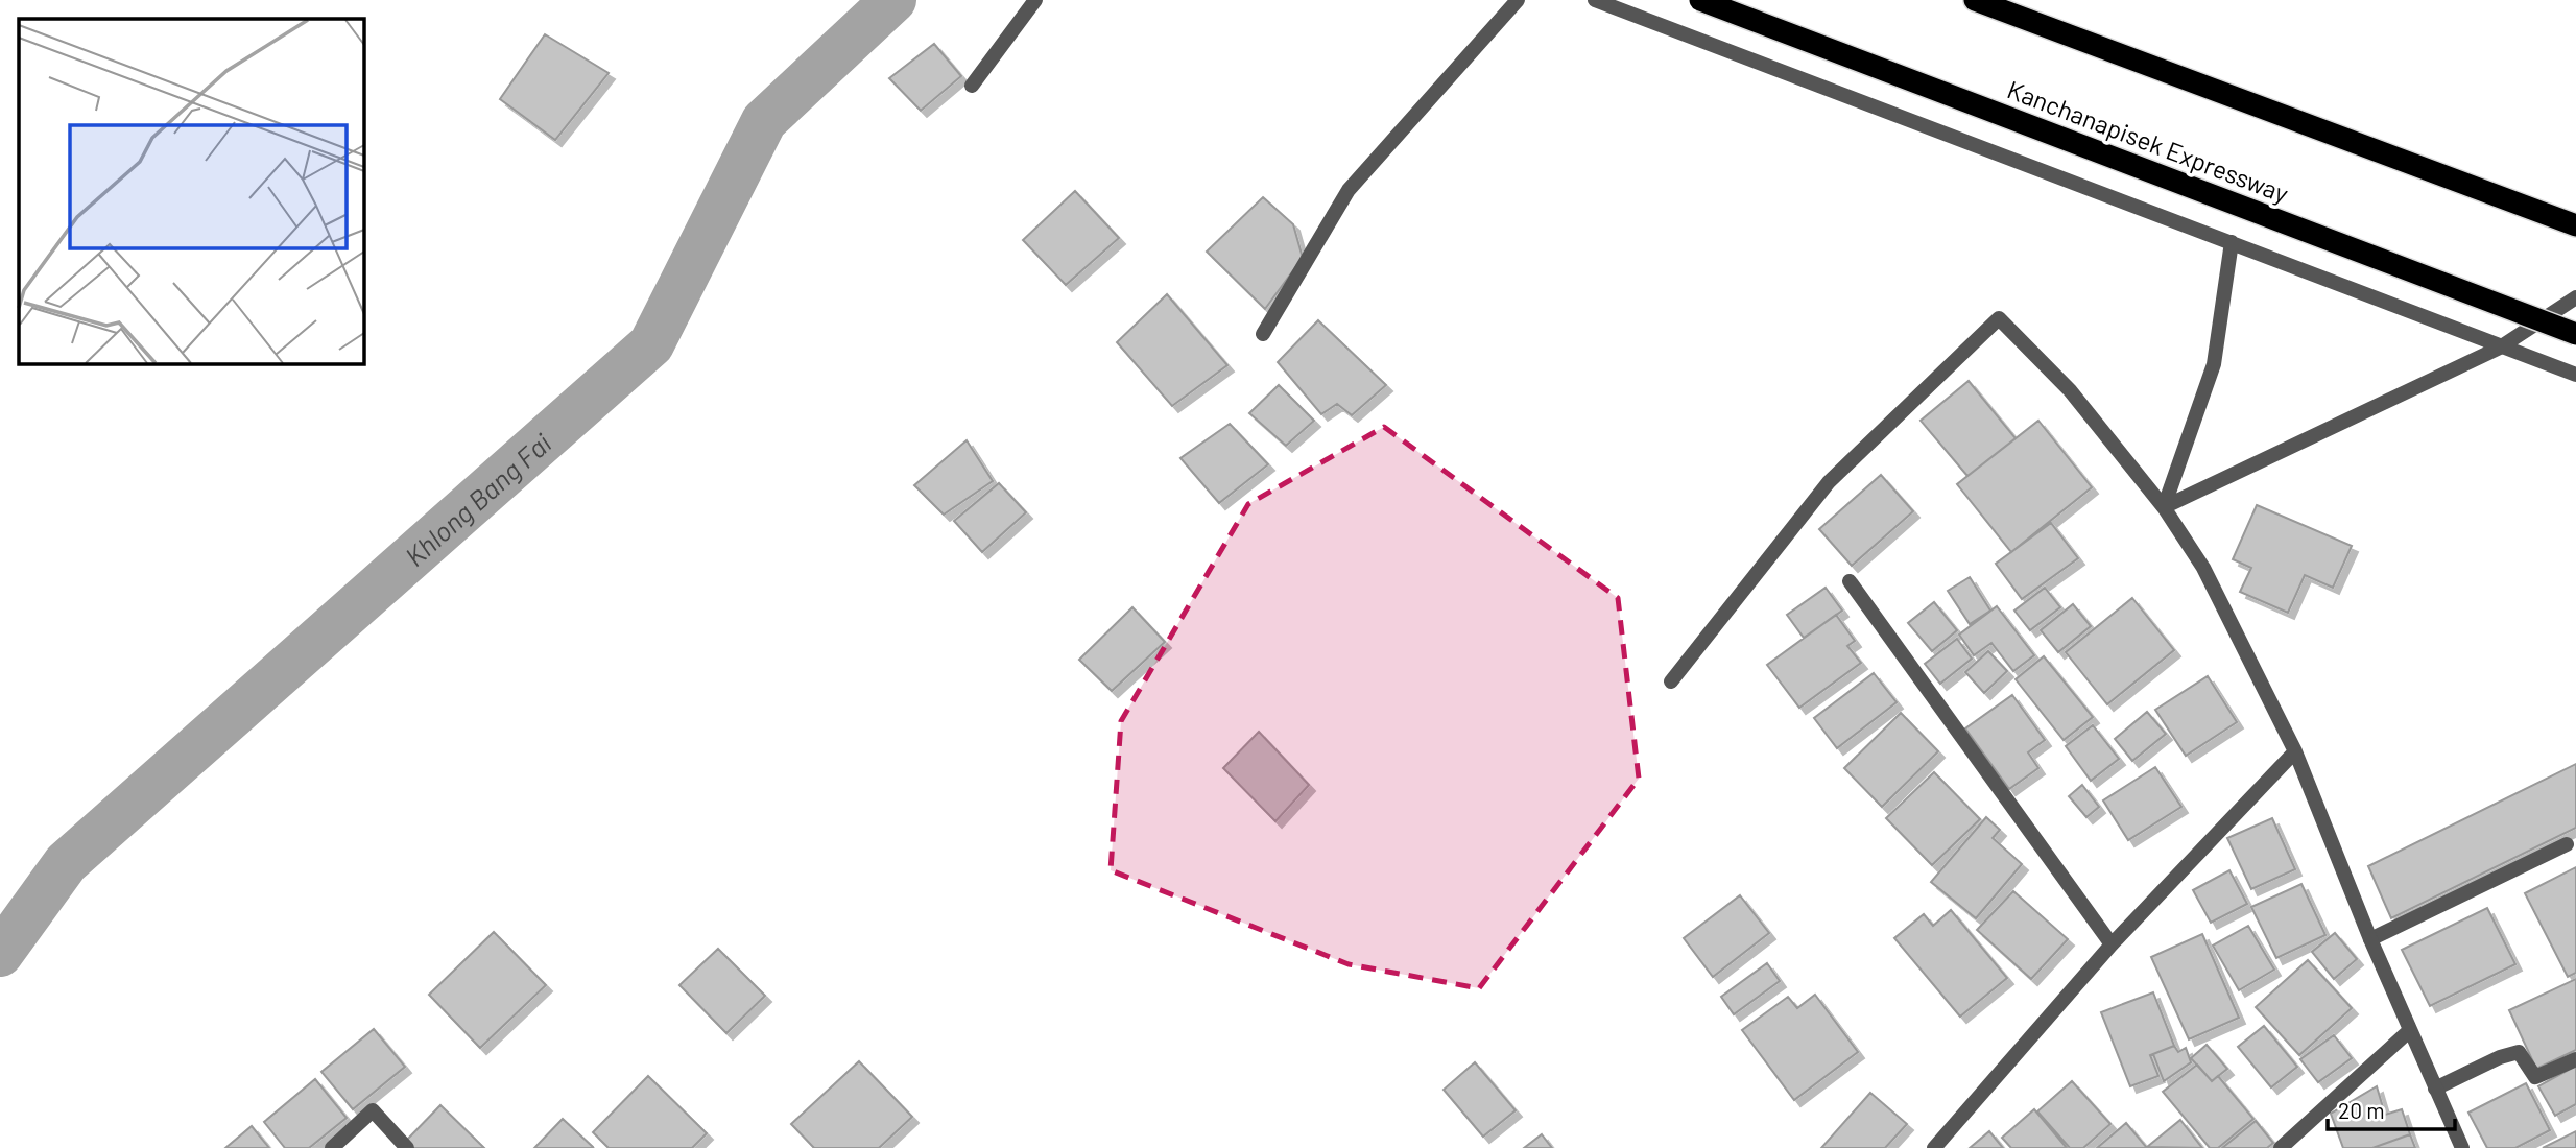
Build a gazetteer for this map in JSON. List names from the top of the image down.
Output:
{
  "streets": {
    "highway": ["Kanchanapisek Expressway"]
  },
  "water": ["Khlong Bang Fai"],
  "scale_bar": "20 m"
}
